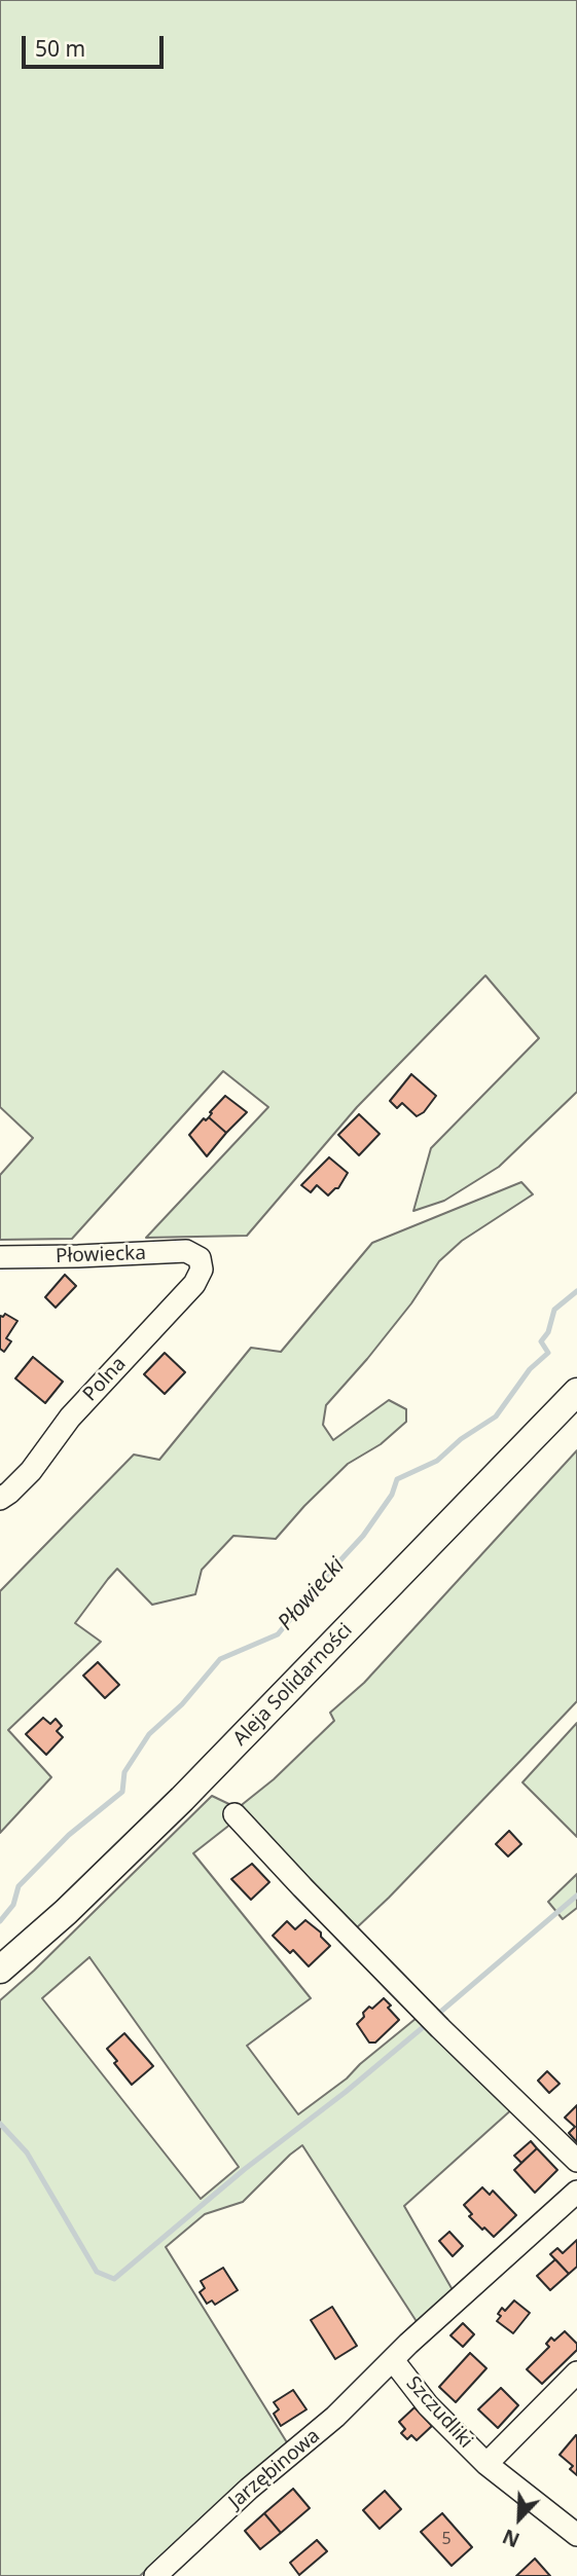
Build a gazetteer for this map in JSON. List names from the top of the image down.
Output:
{
  "streets": {
    "main road": ["Aleja Solidarności"],
    "street": [
      "Płowiecka",
      "Polna",
      "Szczudliki",
      "Jarzębinowa"
    ]
  },
  "crossings": [
    ["Płowiecka", "Polna"],
    ["Szczudliki", "Jarzębinowa"]
  ],
  "water": ["Płowiecki"],
  "house_numbers": ["5"],
  "scale_bar": "50 m",
  "north": "bottom left"
}
